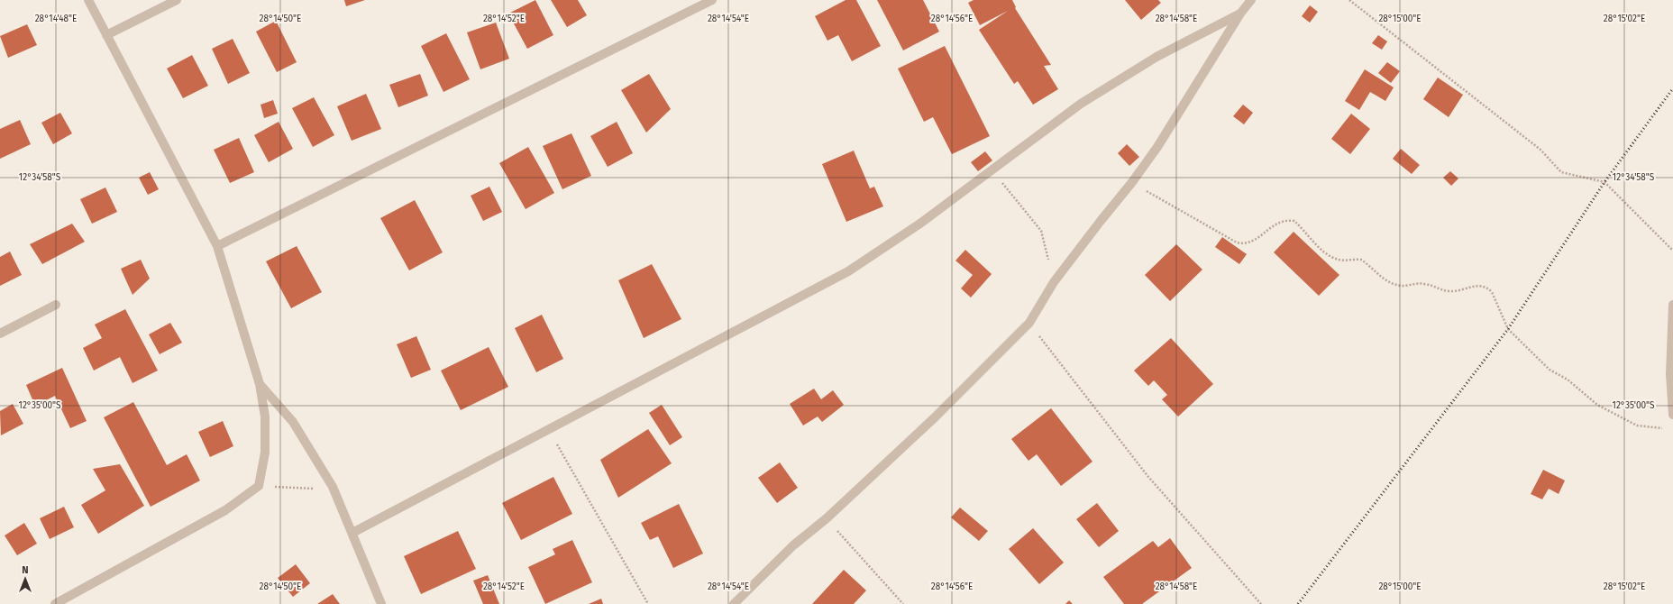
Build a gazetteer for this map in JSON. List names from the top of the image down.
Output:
{
  "north": "top",
  "coordinates": [
    "28°14'48\"E",
    "28°14'50\"E",
    "28°14'52\"E",
    "28°14'54\"E",
    "28°14'56\"E",
    "28°14'58\"E",
    "28°15'00\"E",
    "28°15'02\"E",
    "12°34'58\"S",
    "12°35'00\"S"
  ]
}
